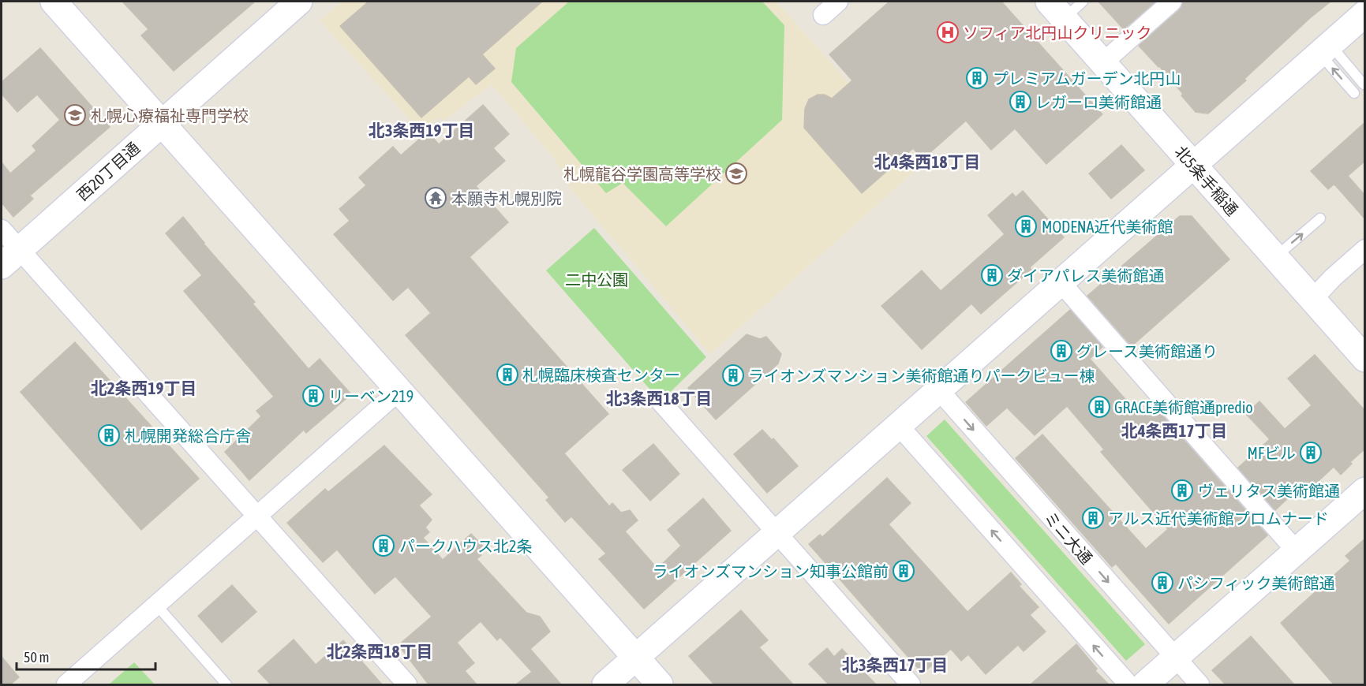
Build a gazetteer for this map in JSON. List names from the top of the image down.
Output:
{
  "streets": {
    "street": ["西20丁目通", "北5条手稲通", "ミニ大通"]
  },
  "districts": [
    "北3条西19丁目",
    "北4条西18丁目",
    "北2条西19丁目",
    "北3条西18丁目",
    "北4条西17丁目",
    "北2条西18丁目",
    "北3条西17丁目"
  ],
  "parks": ["二中公園"],
  "places": {
    "hospital": ["ソフィア北円山クリニック"],
    "building": [
      "プレミアムガーデン北円山",
      "レガーロ美術館通",
      "MODENA近代美術館",
      "ダイアパレス美術館通",
      "グレース美術館通り",
      "札幌臨床検査センター",
      "ライオンズマンション美術館通りパークビュー棟",
      "リーベン219",
      "GRACE美術館通predio",
      "札幌開発総合庁舎",
      "MFビル",
      "ヴェリタス美術館通",
      "アルス近代美術館プロムナード",
      "パークハウス北2条",
      "ライオンズマンション知事公館前",
      "パシフィック美術館通"
    ],
    "school or university": ["札幌心療福祉専門学校", "札幌龍谷学園高等学校"],
    "temple": ["本願寺札幌別院"]
  },
  "scale_bar": "50 m"
}
